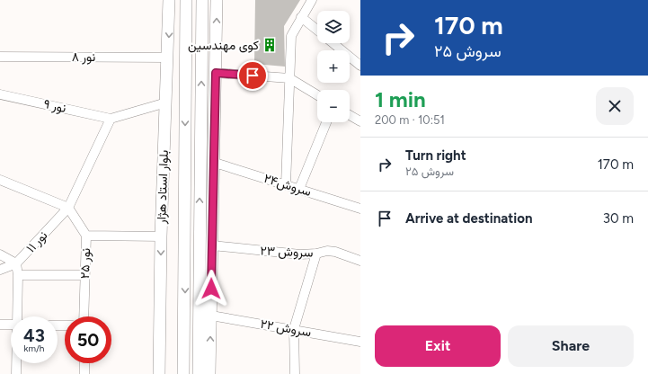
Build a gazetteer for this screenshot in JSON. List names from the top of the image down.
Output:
{
  "streets": {
    "main road": ["بلوار استاد هژار"],
    "street": [
      "نور ۸",
      "نور ۹",
      "سروش۲۴",
      "نور ۱۱",
      "سروش ۲۳",
      "نور ۲۵",
      "سروش ۲۲"
    ]
  },
  "crossings": [
    ["نور ۸", "بلوار استاد هژار"],
    ["نور ۹", "نور ۱۱"],
    ["نور ۱۱", "نور ۲۵"]
  ],
  "places": {
    "building": ["کوی مهندسین"]
  },
  "page": {
    "turn": ["170 m", "سروش ۲۵"],
    "map_buttons": ["+", "−"],
    "heading": ["1 min", "200 m · 10:51"],
    "list": [
      {
        "name": "Turn right",
        "note": "سروش ۲۵",
        "value": "170 m"
      },
      {
        "name": "Arrive at destination",
        "value": "30 m"
      }
    ],
    "speed": "43 km/h",
    "limit": "50",
    "buttons": ["Exit", "Share"]
  }
}
